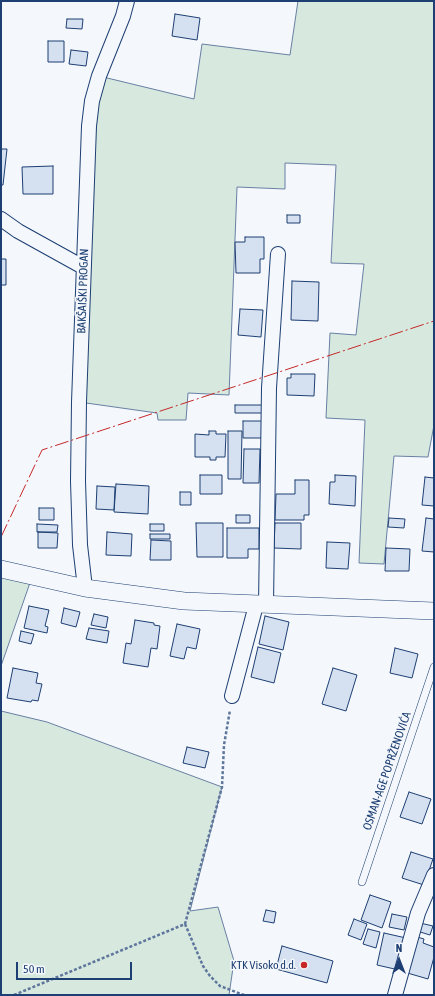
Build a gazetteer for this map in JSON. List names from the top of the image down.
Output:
{
  "streets": {
    "street": ["BAKŠAIŠKI PROGAN"],
    "lane": ["OSMAN-AGE POPRŽENOVIĆA"]
  },
  "places": ["KTK Visoko d.d."],
  "scale_bar": "50 m",
  "north": "top"
}
